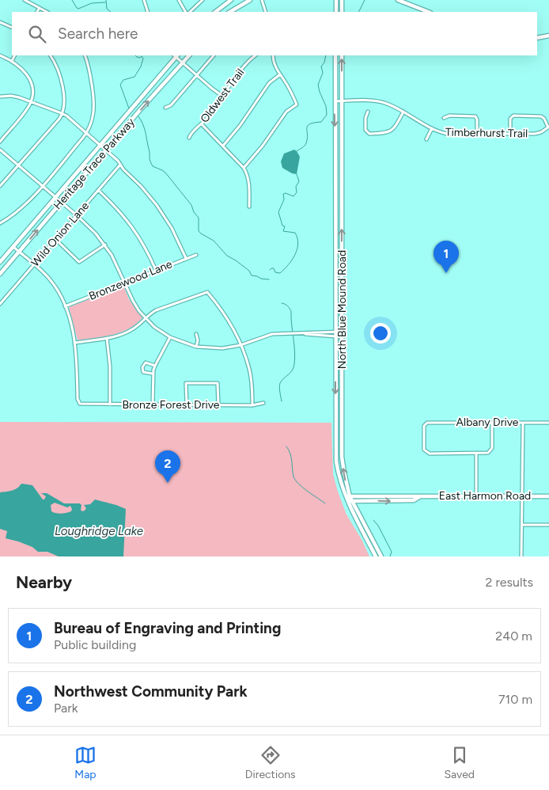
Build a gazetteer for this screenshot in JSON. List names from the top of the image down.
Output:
{
  "streets": {
    "main road": ["Heritage Trace Parkway", "North Blue Mound Road", "East Harmon Road"],
    "street": [
      "Oldwest Trail",
      "Timberhurst Trail",
      "Wild Onion Lane",
      "Bronzewood Lane",
      "Bronze Forest Drive",
      "Albany Drive"
    ]
  },
  "crossings": [
    ["Timberhurst Trail", "North Blue Mound Road"],
    ["North Blue Mound Road", "East Harmon Road"]
  ],
  "water": ["Loughridge Lake"],
  "page": {
    "search": "Search here",
    "pins": ["1", "2"],
    "heading": ["Nearby", "2 results"],
    "list": [
      {
        "mark": "1",
        "name": "Bureau of Engraving and Printing",
        "note": "Public building",
        "value": "240 m"
      },
      {
        "mark": "2",
        "name": "Northwest Community Park",
        "note": "Park",
        "value": "710 m"
      }
    ],
    "nav": ["Map", "Directions", "Saved"]
  }
}
